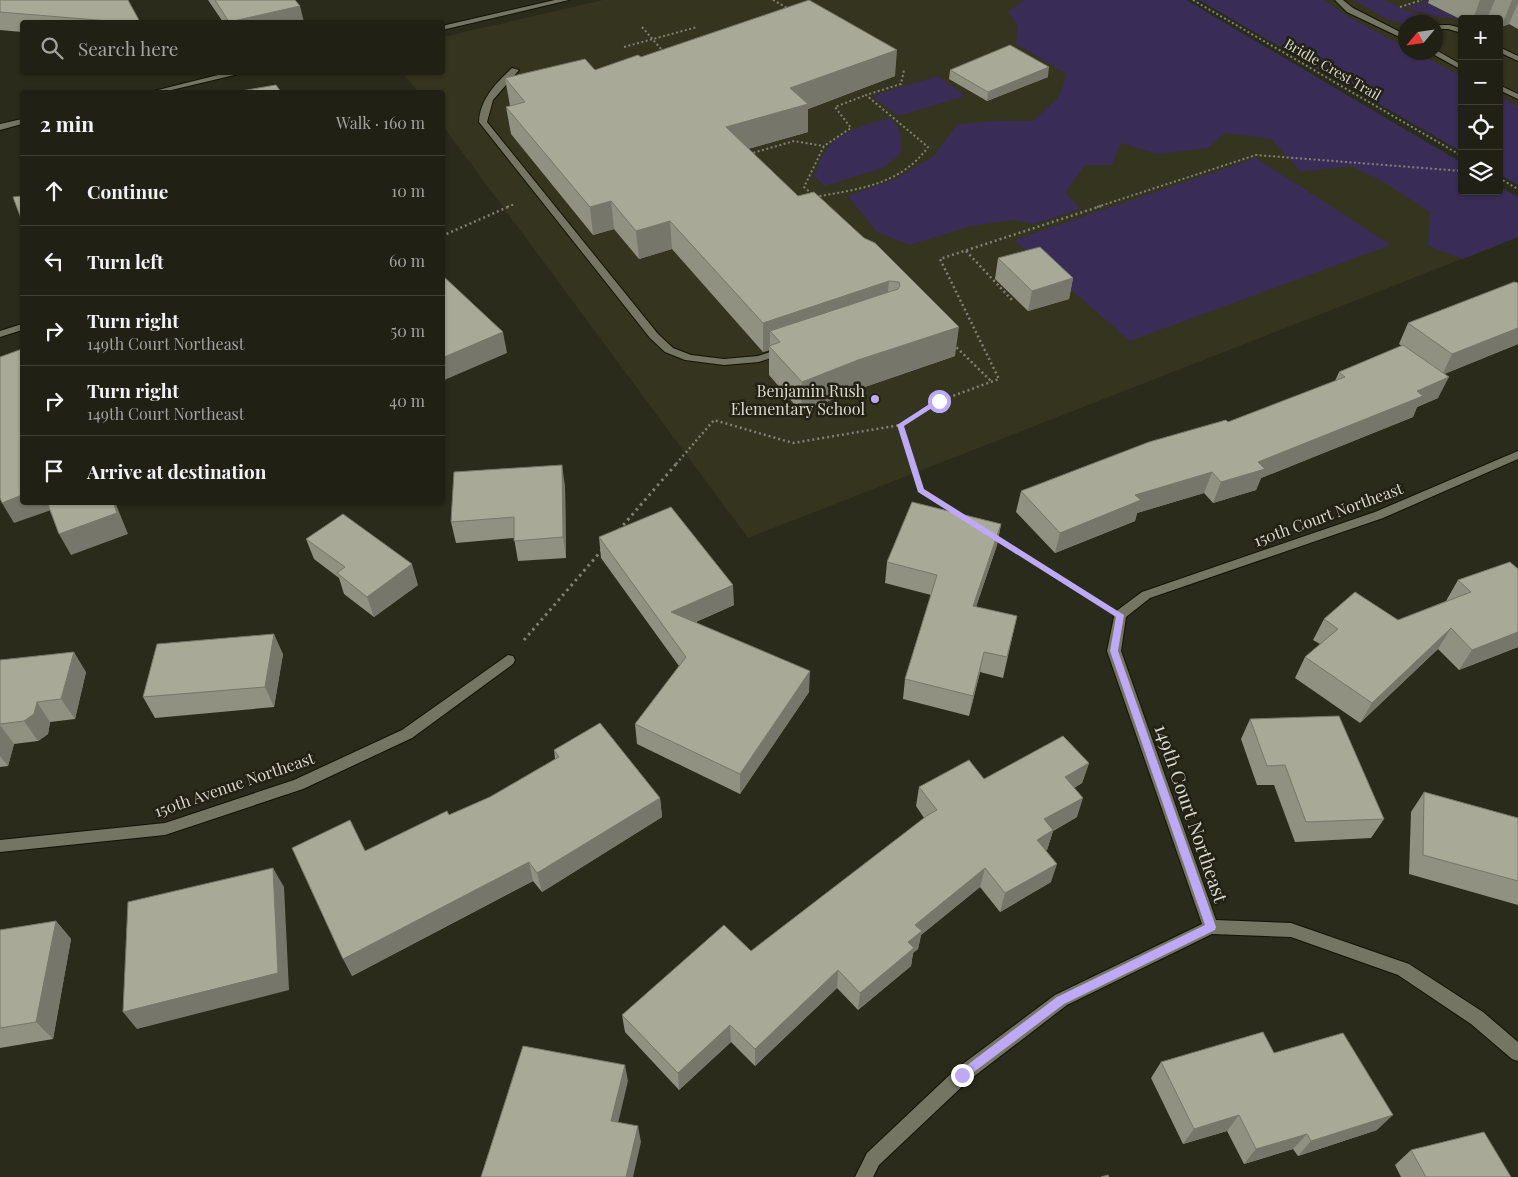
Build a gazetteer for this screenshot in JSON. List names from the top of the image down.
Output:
{
  "streets": {
    "street": ["150th Court Northeast", "150th Avenue Northeast", "149th Court Northeast"],
    "path": ["Bridle Crest Trail"]
  },
  "crossings": [
    ["150th Court Northeast", "149th Court Northeast"]
  ],
  "places": ["Benjamin Rush Elementary School"],
  "north": "bottom left",
  "page": {
    "map_buttons": ["+", "−"],
    "search": "Search here",
    "heading": ["2 min", "Walk · 160 m"],
    "list": [
      ["Continue", "10 m"],
      ["Turn left", "60 m"],
      ["Turn right", "149th Court Northeast", "50 m"],
      ["Turn right", "149th Court Northeast", "40 m"],
      "Arrive at destination"
    ]
  }
}
